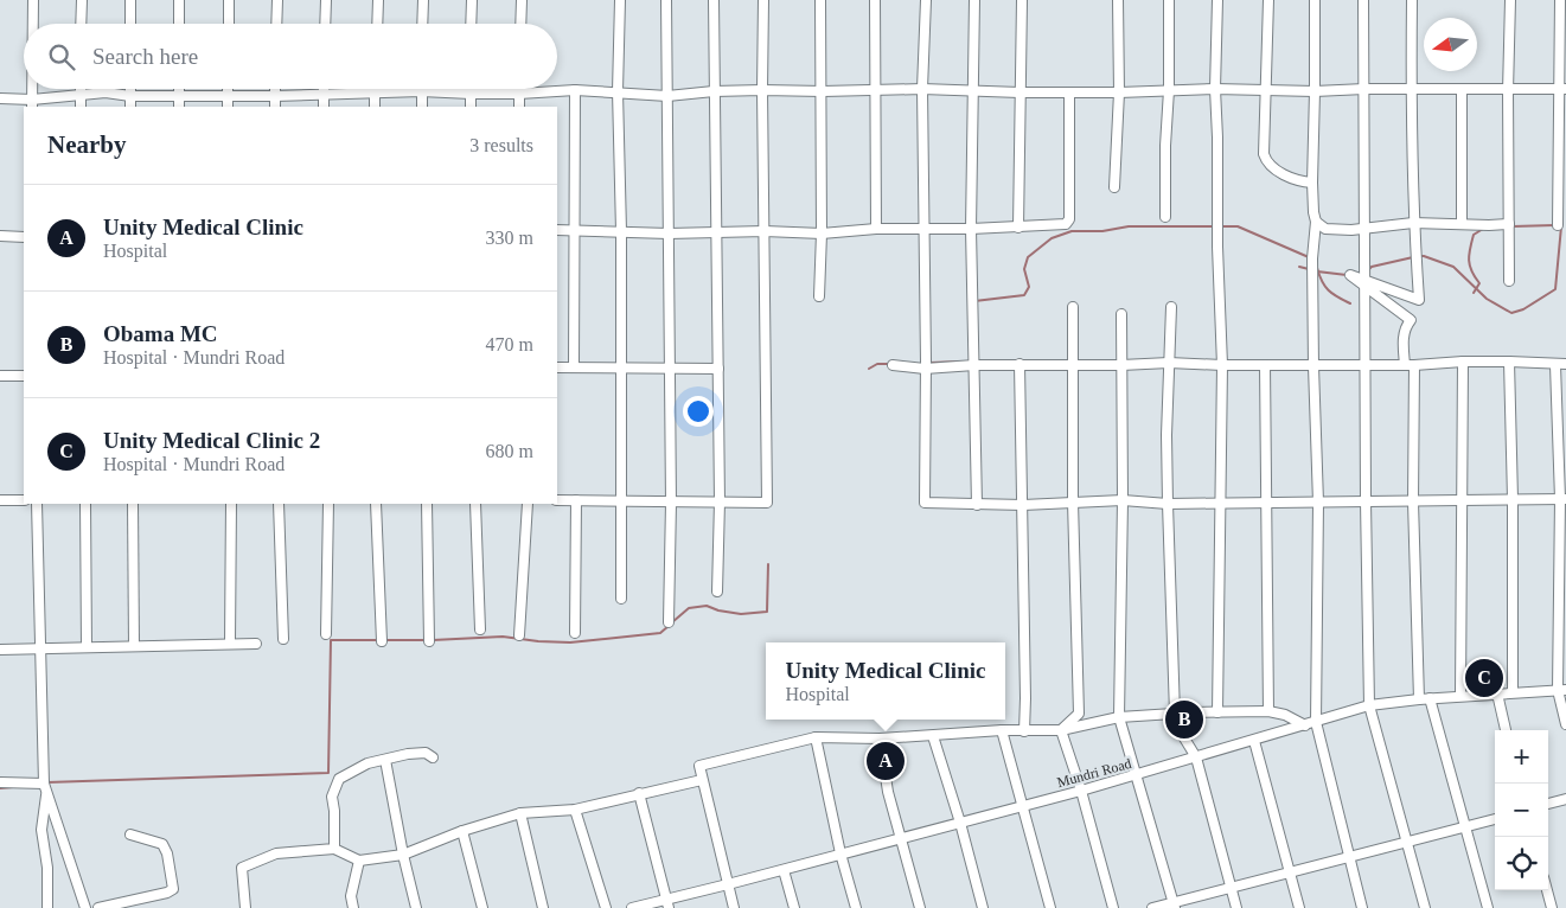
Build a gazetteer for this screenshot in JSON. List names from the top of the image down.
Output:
{
  "streets": {
    "street": ["Mundri Road"]
  },
  "north": "left",
  "page": {
    "search": "Search here",
    "heading": ["Nearby", "3 results"],
    "list": [
      {
        "mark": "A",
        "name": "Unity Medical Clinic",
        "note": "Hospital",
        "value": "330 m"
      },
      {
        "mark": "B",
        "name": "Obama MC",
        "note": "Hospital · Mundri Road",
        "value": "470 m"
      },
      {
        "mark": "C",
        "name": "Unity Medical Clinic 2",
        "note": "Hospital · Mundri Road",
        "value": "680 m"
      }
    ],
    "popup": ["Unity Medical Clinic", "Hospital"],
    "pins": ["C", "B", "A"],
    "map_buttons": ["+", "−"]
  }
}
